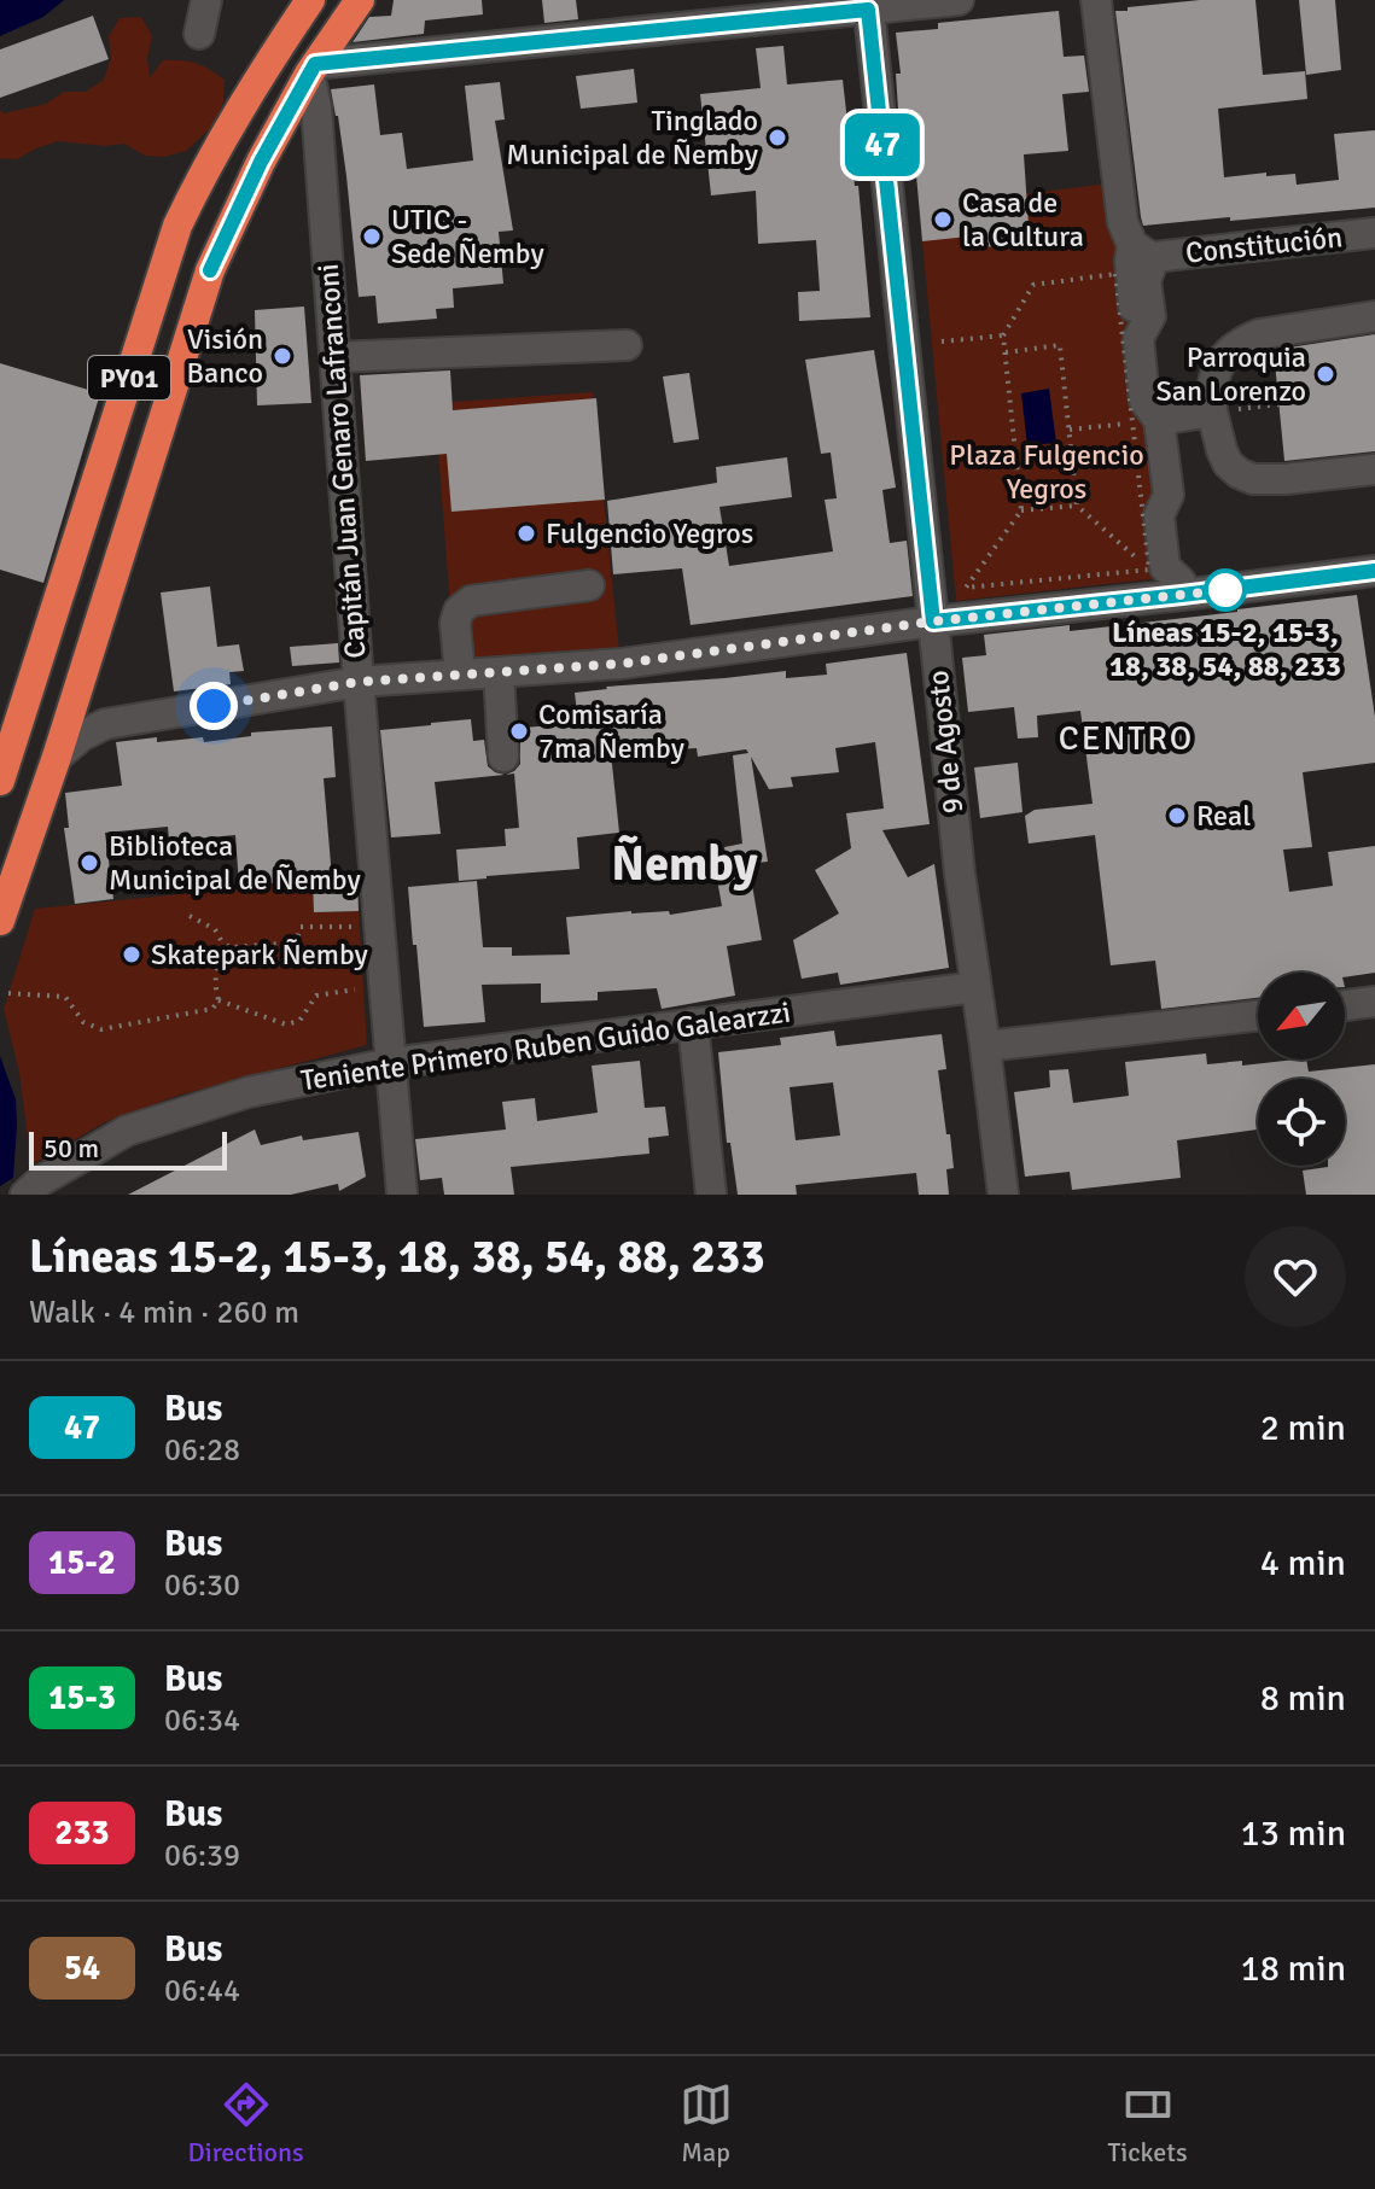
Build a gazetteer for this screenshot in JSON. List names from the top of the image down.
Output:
{
  "streets": {
    "highway": ["PY01"],
    "street": [
      "Constitución",
      "Capitán Juan Genaro Lafranconi",
      "9 de Agosto",
      "Teniente Primero Ruben Guido Galearzzi"
    ]
  },
  "crossings": [
    ["PY01", "Capitán Juan Genaro Lafranconi"],
    ["Capitán Juan Genaro Lafranconi", "Teniente Primero Ruben Guido Galearzzi"],
    ["9 de Agosto", "Teniente Primero Ruben Guido Galearzzi"]
  ],
  "districts": ["CENTRO", "Ñemby"],
  "parks": ["Plaza Fulgencio Yegros"],
  "places": [
    "Tinglado Municipal de Ñemby",
    "Casa de la Cultura",
    "UTIC - Sede Ñemby",
    "Visión Banco",
    "Parroquia San Lorenzo",
    "Fulgencio Yegros",
    "Líneas 15-2, 15-3, 18, 38, 54, 88, 233",
    "Comisaría 7ma Ñemby",
    "Real",
    "Biblioteca Municipal de Ñemby",
    "Skatepark Ñemby"
  ],
  "lines": ["bus line 47"],
  "scale_bar": "50 m",
  "north": "bottom left",
  "page": {
    "on_map": "47",
    "scale": "50 m",
    "heading": ["Líneas 15-2, 15-3, 18, 38, 54, 88, 233", "Walk · 4 min · 260 m"],
    "list": [
      {
        "mark": "47",
        "name": "Bus",
        "note": "06:28",
        "value": "2 min"
      },
      {
        "mark": "15-2",
        "name": "Bus",
        "note": "06:30",
        "value": "4 min"
      },
      {
        "mark": "15-3",
        "name": "Bus",
        "note": "06:34",
        "value": "8 min"
      },
      {
        "mark": "233",
        "name": "Bus",
        "note": "06:39",
        "value": "13 min"
      },
      {
        "mark": "54",
        "name": "Bus",
        "note": "06:44",
        "value": "18 min"
      }
    ],
    "tabs": ["Directions", "Map", "Tickets"]
  }
}
